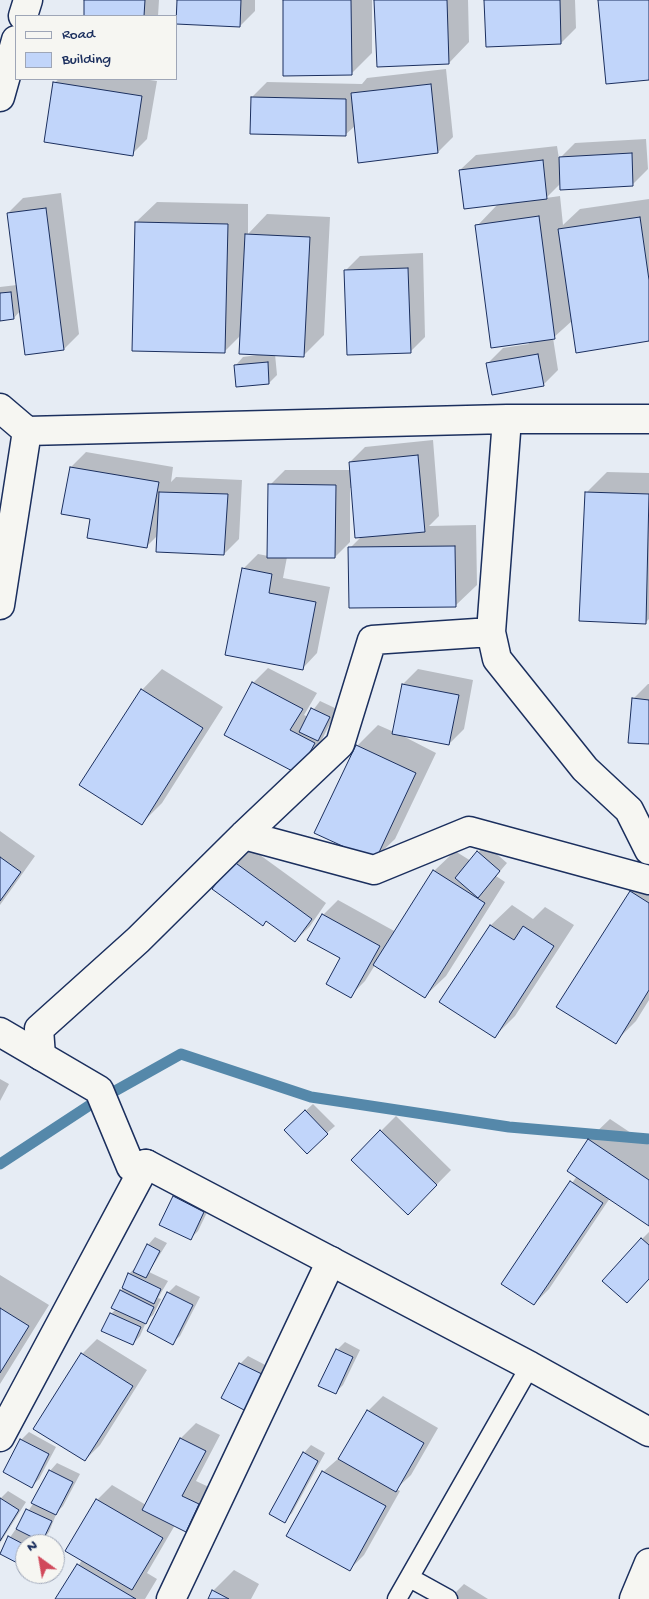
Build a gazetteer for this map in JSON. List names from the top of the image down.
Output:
{
  "legend": ["Road", "Building"],
  "north": "top left"
}
